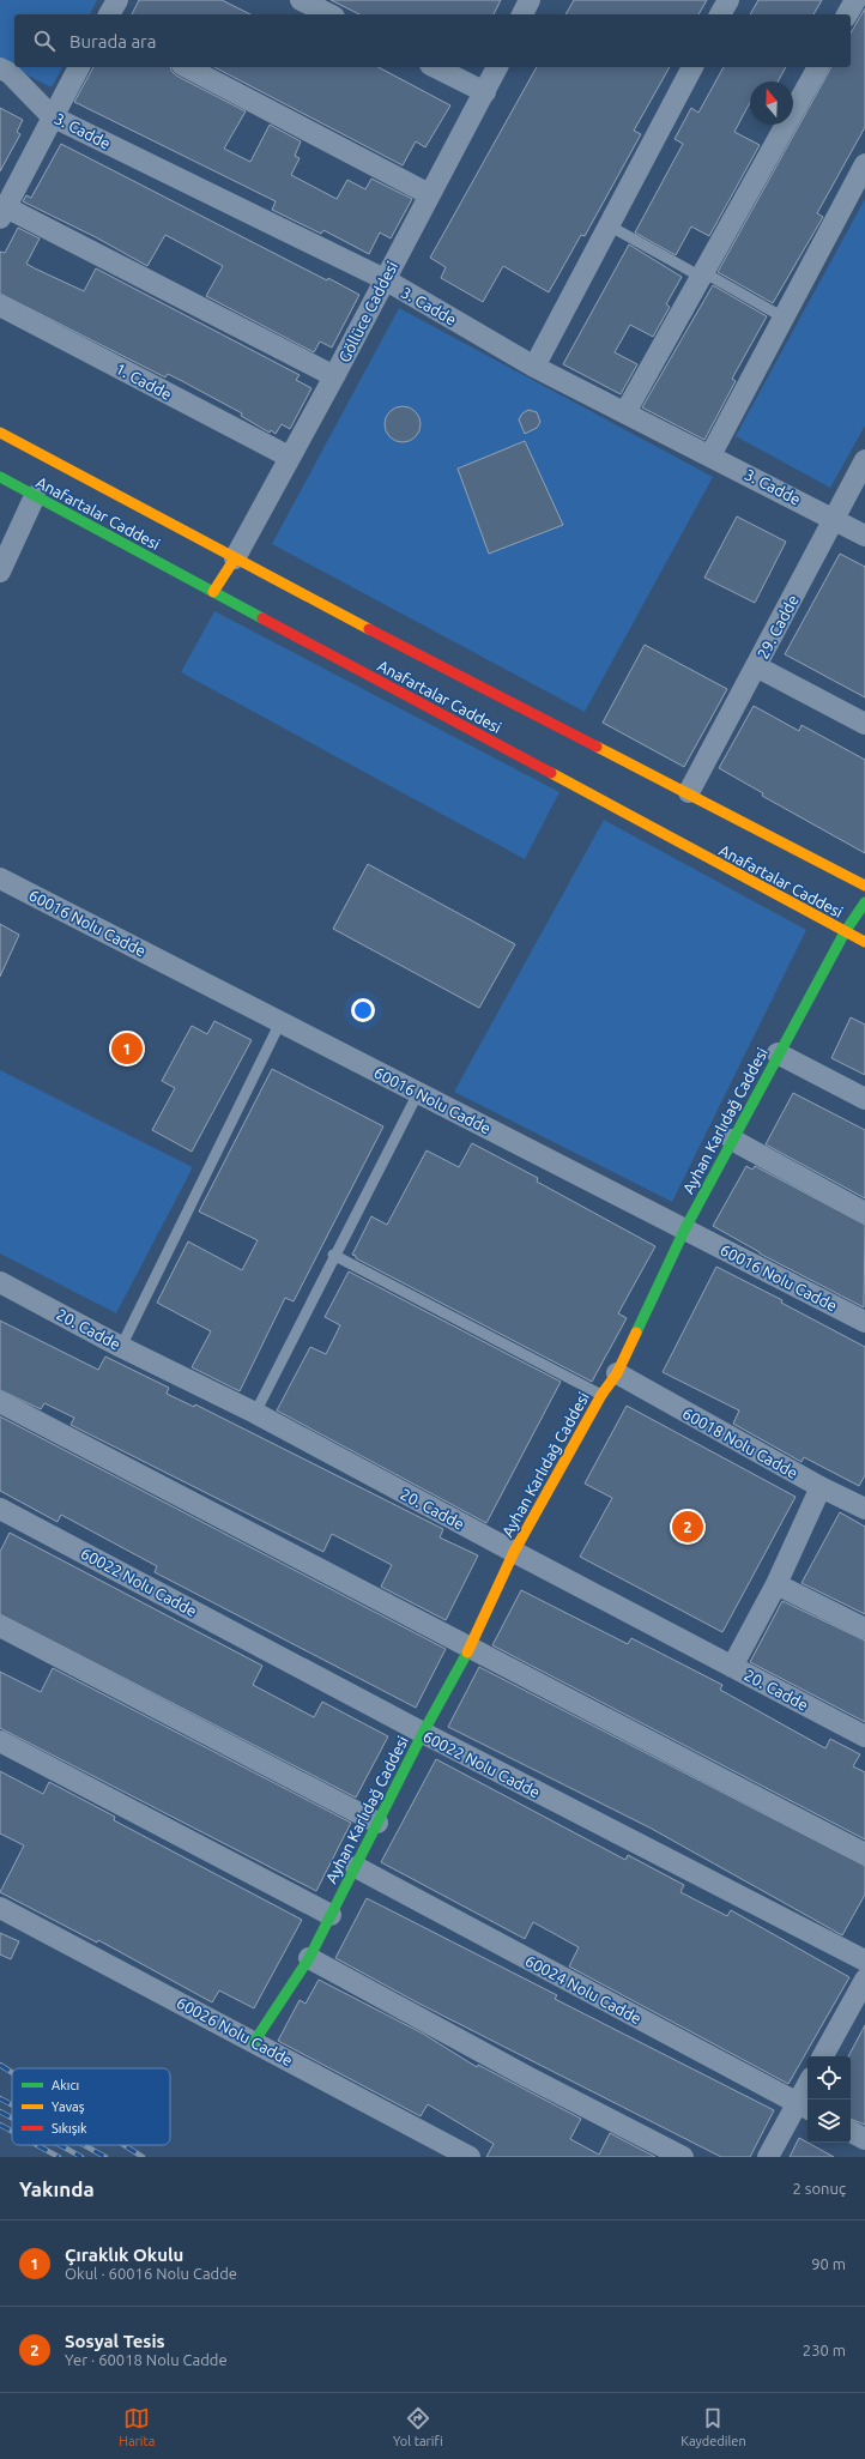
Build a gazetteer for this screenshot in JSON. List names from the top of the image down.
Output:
{
  "streets": {
    "main road": ["Anafartalar Caddesi", "Ayhan Karlıdağ Caddesi"],
    "street": [
      "3. Cadde",
      "Göllüce Caddesi",
      "1. Cadde",
      "29. Cadde",
      "60016 Nolu Cadde",
      "20. Cadde",
      "60018 Nolu Cadde",
      "60022 Nolu Cadde",
      "60024 Nolu Cadde",
      "60026 Nolu Cadde"
    ]
  },
  "crossings": [
    ["3. Cadde", "Göllüce Caddesi"],
    ["3. Cadde", "29. Cadde"],
    ["Göllüce Caddesi", "1. Cadde"],
    ["Göllüce Caddesi", "Anafartalar Caddesi"],
    ["Anafartalar Caddesi", "29. Cadde"],
    ["Anafartalar Caddesi", "Ayhan Karlıdağ Caddesi"],
    ["60016 Nolu Cadde", "Ayhan Karlıdağ Caddesi"],
    ["Ayhan Karlıdağ Caddesi", "20. Cadde"],
    ["Ayhan Karlıdağ Caddesi", "60018 Nolu Cadde"],
    ["Ayhan Karlıdağ Caddesi", "60022 Nolu Cadde"],
    ["Ayhan Karlıdağ Caddesi", "60024 Nolu Cadde"],
    ["Ayhan Karlıdağ Caddesi", "60026 Nolu Cadde"]
  ],
  "legend": ["Akıcı", "Yavaş", "Sıkışık"],
  "north": "top",
  "page": {
    "search": "Burada ara",
    "pins": ["1", "2"],
    "heading": ["Yakında", "2 sonuç"],
    "list": [
      {
        "mark": "1",
        "name": "Çıraklık Okulu",
        "note": "Okul · 60016 Nolu Cadde",
        "value": "90 m"
      },
      {
        "mark": "2",
        "name": "Sosyal Tesis",
        "note": "Yer · 60018 Nolu Cadde",
        "value": "230 m"
      }
    ],
    "nav": ["Harita", "Yol tarifi", "Kaydedilen"]
  }
}
